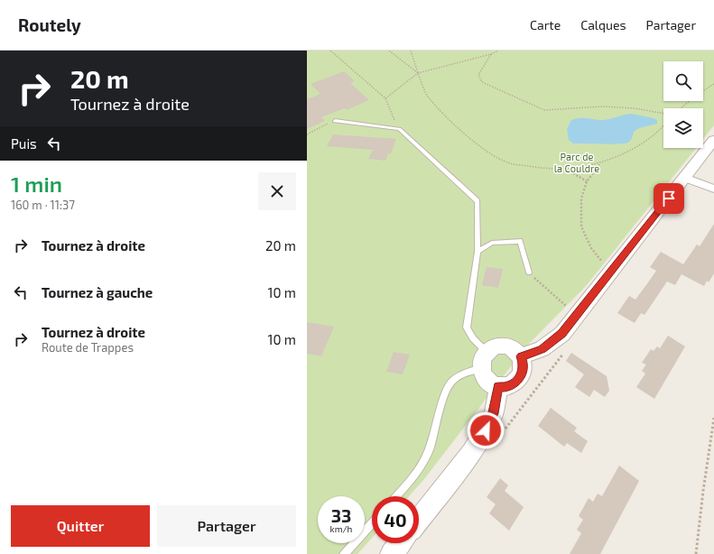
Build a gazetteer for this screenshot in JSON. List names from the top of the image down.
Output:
{
  "parks": ["Parc de la Couldre"],
  "page": {
    "header": "Routely",
    "nav": ["Carte", "Calques", "Partager"],
    "turn": ["20 m", "Tournez à droite"],
    "then": "Puis",
    "heading": ["1 min", "160 m · 11:37"],
    "list": [
      {
        "name": "Tournez à droite",
        "value": "20 m"
      },
      {
        "name": "Tournez à gauche",
        "value": "10 m"
      },
      {
        "name": "Tournez à droite",
        "note": "Route de Trappes",
        "value": "10 m"
      }
    ],
    "speed": "33 km/h",
    "limit": "40",
    "buttons": ["Quitter", "Partager"]
  }
}
